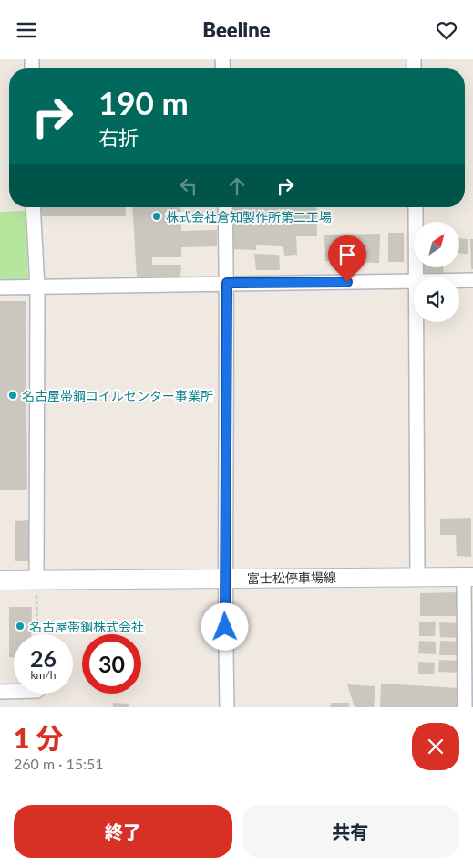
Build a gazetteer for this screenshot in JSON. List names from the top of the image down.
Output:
{
  "streets": {
    "main road": ["富士松停車場線"]
  },
  "places": ["株式会社倉知製作所第二工場", "名古屋帯鋼コイルセンター事業所", "名古屋帯鋼株式会社"],
  "north": "top right",
  "page": {
    "header": "Beeline",
    "turn": ["190 m", "右折"],
    "speed": "26 km/h",
    "limit": "30",
    "heading": ["1 分", "260 m · 15:51"],
    "buttons": ["終了", "共有"]
  }
}
